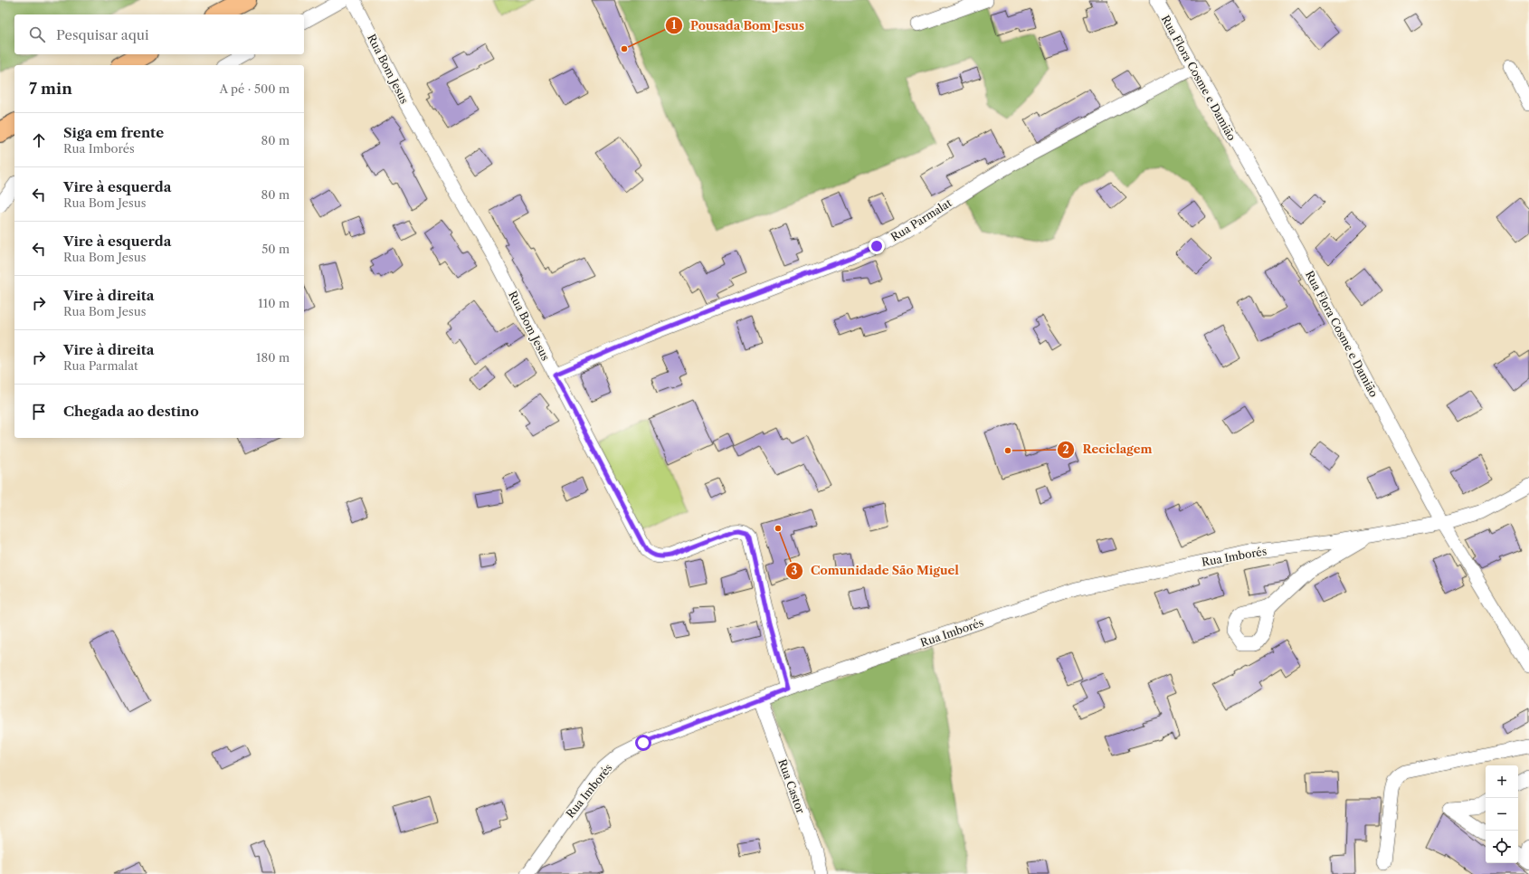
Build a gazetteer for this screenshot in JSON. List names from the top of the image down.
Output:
{
  "streets": {
    "street": [
      "Rua Bom Jesus",
      "Rua Flora Cosme e Damião",
      "Rua Parmalat",
      "Rua Imborés",
      "Rua Castor"
    ]
  },
  "crossings": [
    ["Rua Bom Jesus", "Rua Parmalat"],
    ["Rua Bom Jesus", "Rua Imborés"],
    ["Rua Flora Cosme e Damião", "Rua Parmalat"],
    ["Rua Flora Cosme e Damião", "Rua Imborés"],
    ["Rua Imborés", "Rua Castor"]
  ],
  "places": ["Pousada Bom Jesus", "Reciclagem", "Comunidade São Miguel"],
  "page": {
    "search": "Pesquisar aqui",
    "heading": ["7 min", "A pé · 500 m"],
    "list": [
      ["Siga em frente", "Rua Imborés", "80 m"],
      ["Vire à esquerda", "Rua Bom Jesus", "80 m"],
      ["Vire à esquerda", "Rua Bom Jesus", "50 m"],
      ["Vire à direita", "Rua Bom Jesus", "110 m"],
      ["Vire à direita", "Rua Parmalat", "180 m"],
      "Chegada ao destino"
    ],
    "map_buttons": ["+", "−"]
  }
}
